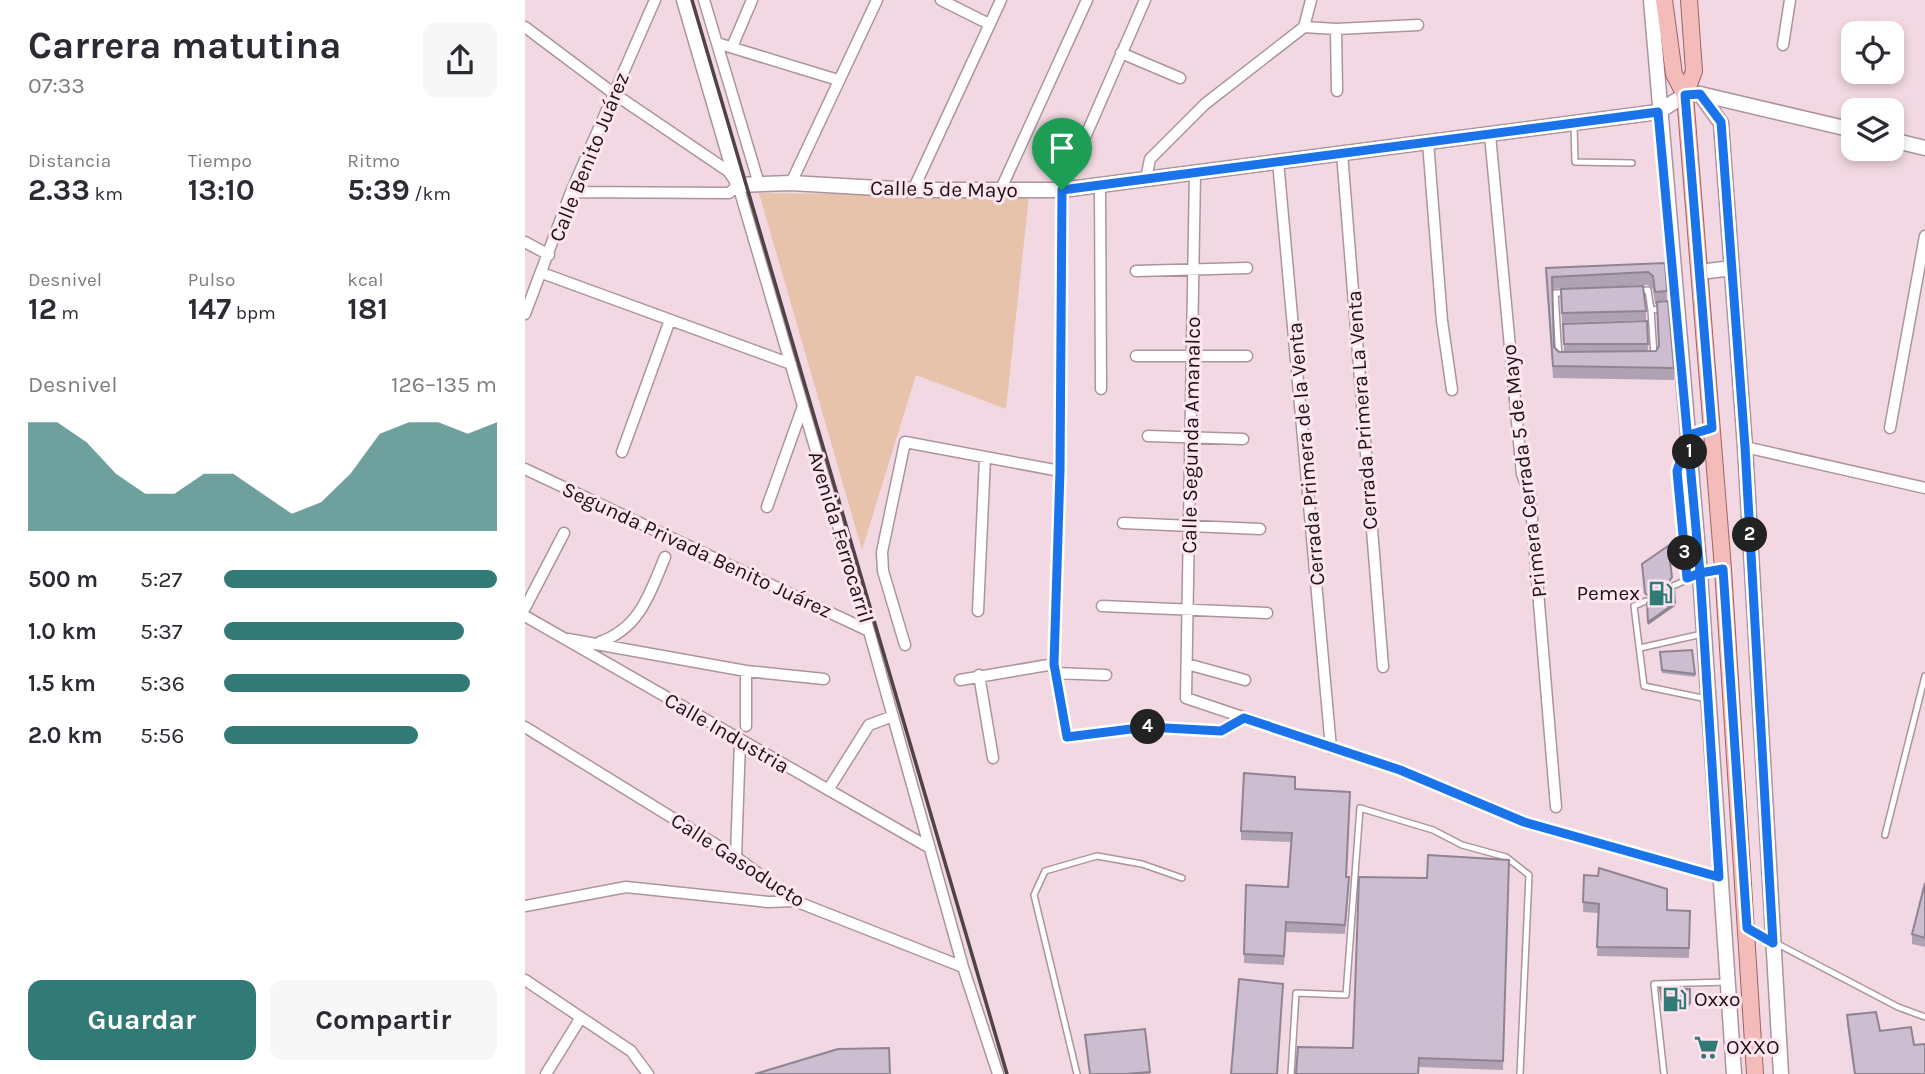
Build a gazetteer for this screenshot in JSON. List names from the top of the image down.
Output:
{
  "streets": {
    "main road": ["Calle 5 de Mayo", "Avenida Ferrocarril"],
    "street": [
      "Calle Benito Juárez",
      "Cerrada Primera La Venta",
      "Calle Segunda Amanalco",
      "Cerrada Primera de la Venta",
      "Primera Cerrada 5 de Mayo",
      "Segunda Privada Benito Juárez",
      "Calle Industria",
      "Calle Gasoducto"
    ]
  },
  "crossings": [
    ["Calle 5 de Mayo", "Cerrada Primera La Venta"],
    ["Calle 5 de Mayo", "Calle Segunda Amanalco"],
    ["Calle 5 de Mayo", "Cerrada Primera de la Venta"],
    ["Calle 5 de Mayo", "Primera Cerrada 5 de Mayo"],
    ["Calle 5 de Mayo", "Avenida Ferrocarril"],
    ["Avenida Ferrocarril", "Segunda Privada Benito Juárez"],
    ["Avenida Ferrocarril", "Calle Industria"],
    ["Avenida Ferrocarril", "Calle Gasoducto"]
  ],
  "places": {
    "fuel station": ["Pemex", "Oxxo"],
    "supermarket": ["OXXO"]
  },
  "page": {
    "heading": ["Carrera matutina", "07:33"],
    "stats": [
      ["Distancia", "2.33 km"],
      ["Tiempo", "13:10"],
      ["Ritmo", "5:39 /km"],
      ["Desnivel", "12 m"],
      ["Pulso", "147 bpm"],
      ["kcal", "181"]
    ],
    "chart": ["Desnivel", "126–135 m"],
    "pins": [
      "1",
      "2",
      "3",
      "4"
    ],
    "list": [
      {
        "name": "500 m",
        "note": "5:27"
      },
      {
        "name": "1.0 km",
        "note": "5:37"
      },
      {
        "name": "1.5 km",
        "note": "5:36"
      },
      {
        "name": "2.0 km",
        "note": "5:56"
      }
    ],
    "buttons": ["Guardar", "Compartir"]
  }
}
